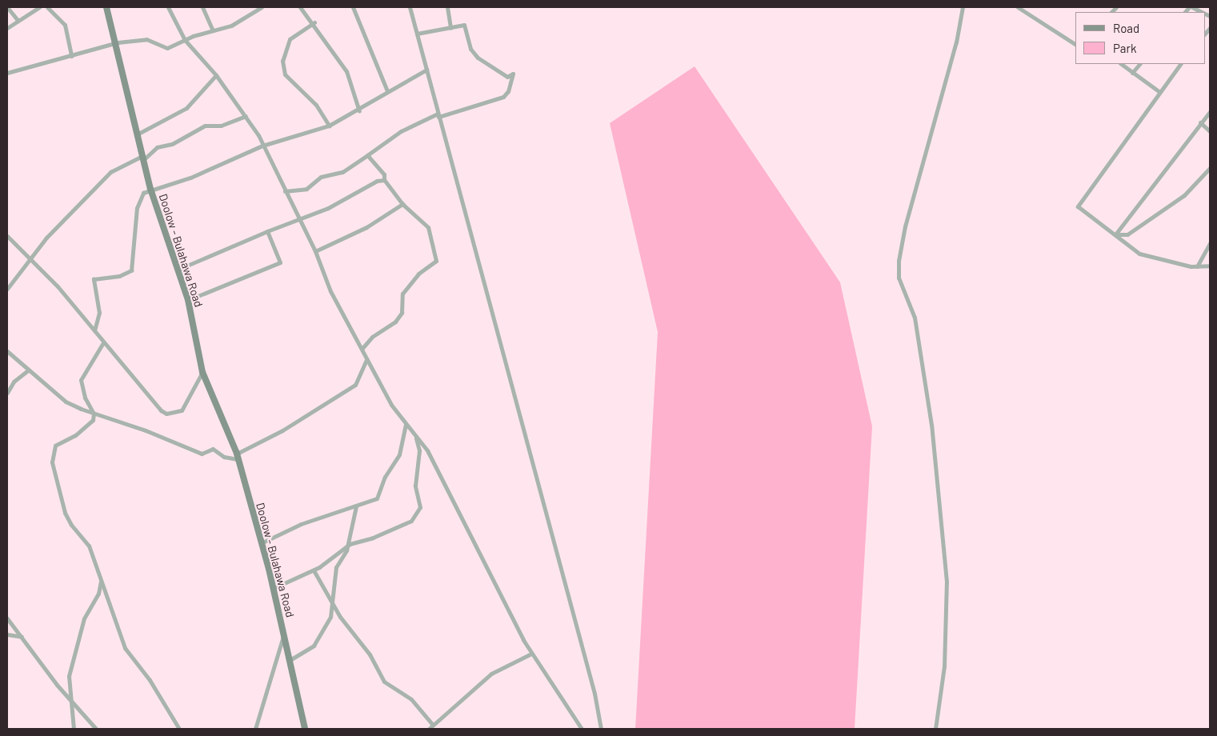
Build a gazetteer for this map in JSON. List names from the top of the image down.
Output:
{
  "streets": {
    "main road": ["Doolow - Bulahawa Road"]
  },
  "legend": ["Road", "Park"]
}
